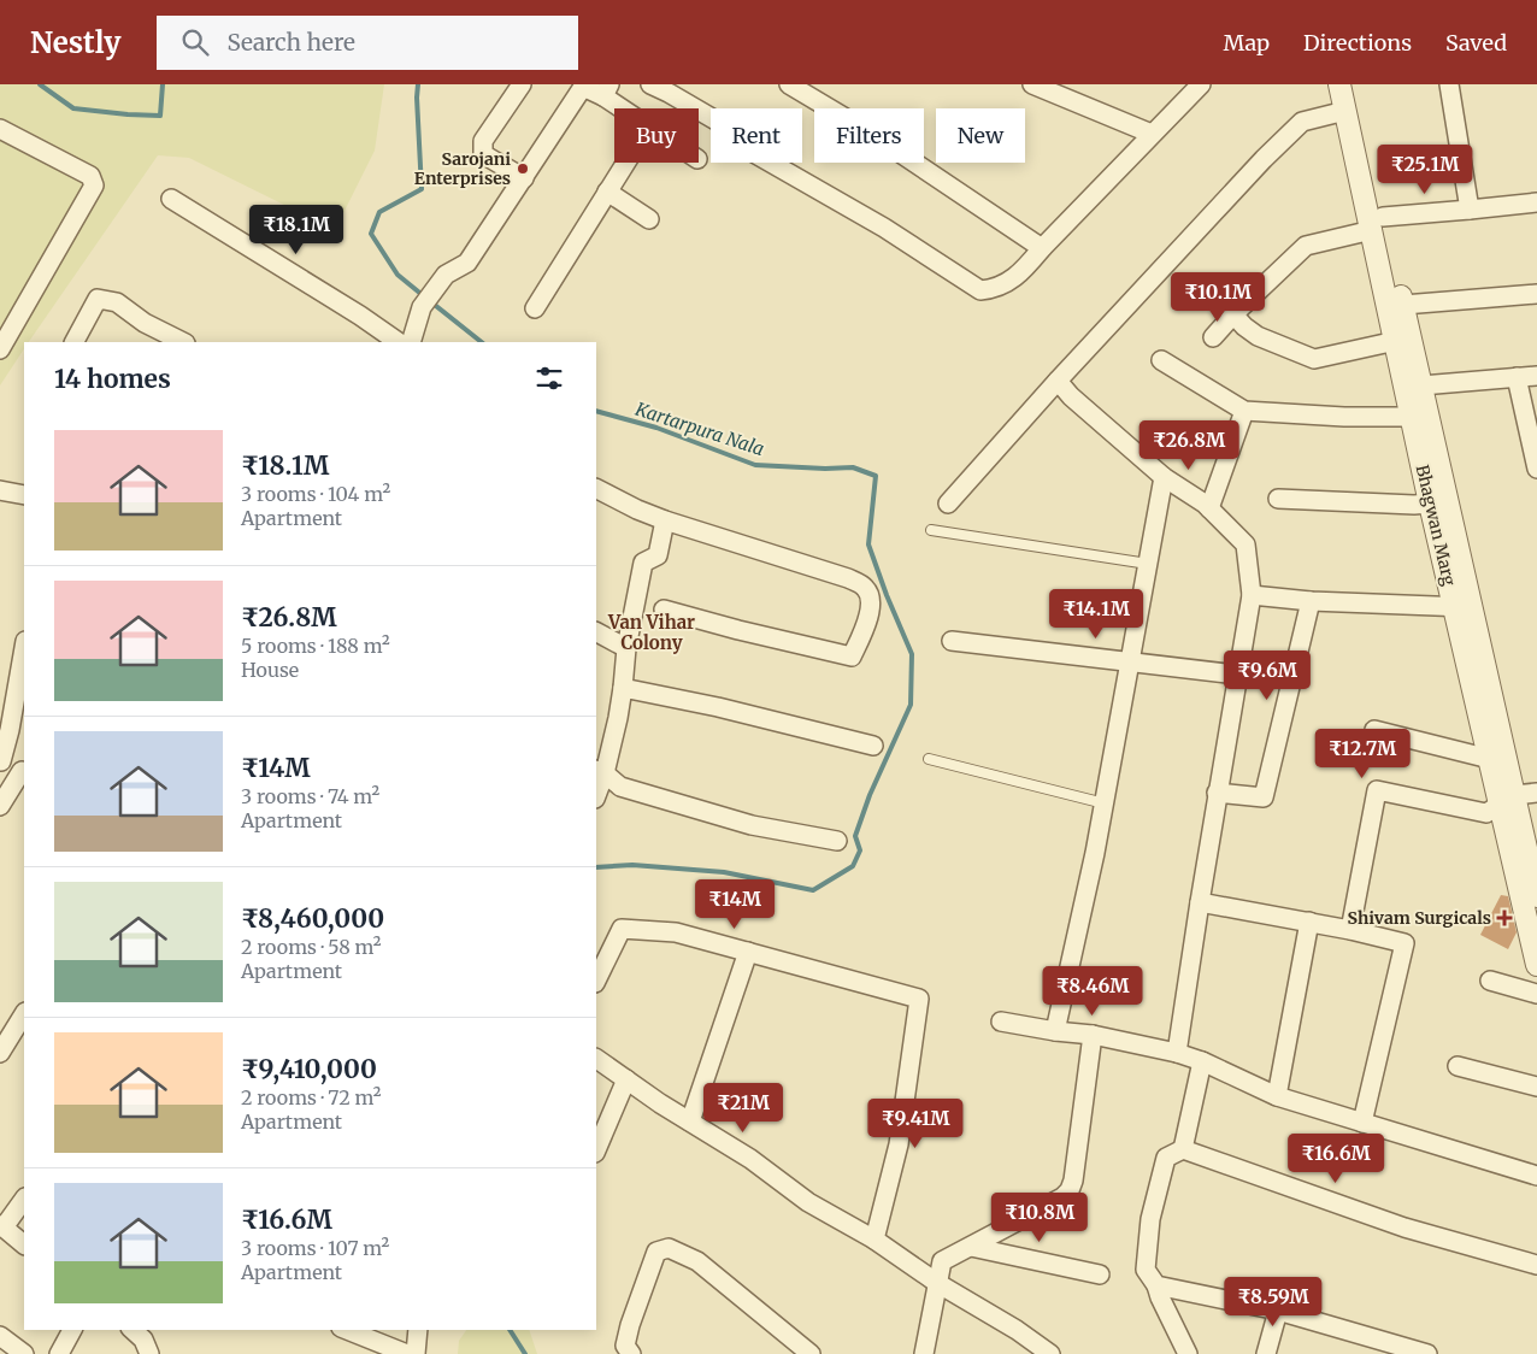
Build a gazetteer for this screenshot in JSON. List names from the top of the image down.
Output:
{
  "streets": {
    "street": ["Bhagwan Marg"]
  },
  "districts": ["Van Vihar Colony"],
  "water": ["Kartarpura Nala"],
  "places": {
    "other": ["Sarojani Enterprises"],
    "health": ["Shivam Surgicals"]
  },
  "page": {
    "header": "Nestly",
    "search": "Search here",
    "nav": ["Map", "Directions", "Saved"],
    "chip": [
      "Buy",
      "Rent",
      "Filters",
      "New"
    ],
    "price": [
      "₹25.1M",
      "₹18.1M",
      "₹10.1M",
      "₹26.8M",
      "₹14.1M",
      "₹9.6M",
      "₹12.7M",
      "₹14M",
      "₹8.46M",
      "₹21M",
      "₹9.41M",
      "₹16.6M",
      "₹10.8M",
      "₹8.59M"
    ],
    "heading": "14 homes",
    "list": [
      {
        "name": "₹18.1M",
        "note": "3 rooms · 104 m² · Apartment"
      },
      {
        "name": "₹26.8M",
        "note": "5 rooms · 188 m² · House"
      },
      {
        "name": "₹14M",
        "note": "3 rooms · 74 m² · Apartment"
      },
      {
        "name": "₹8,460,000",
        "note": "2 rooms · 58 m² · Apartment"
      },
      {
        "name": "₹9,410,000",
        "note": "2 rooms · 72 m² · Apartment"
      },
      {
        "name": "₹16.6M",
        "note": "3 rooms · 107 m² · Apartment"
      }
    ]
  }
}
